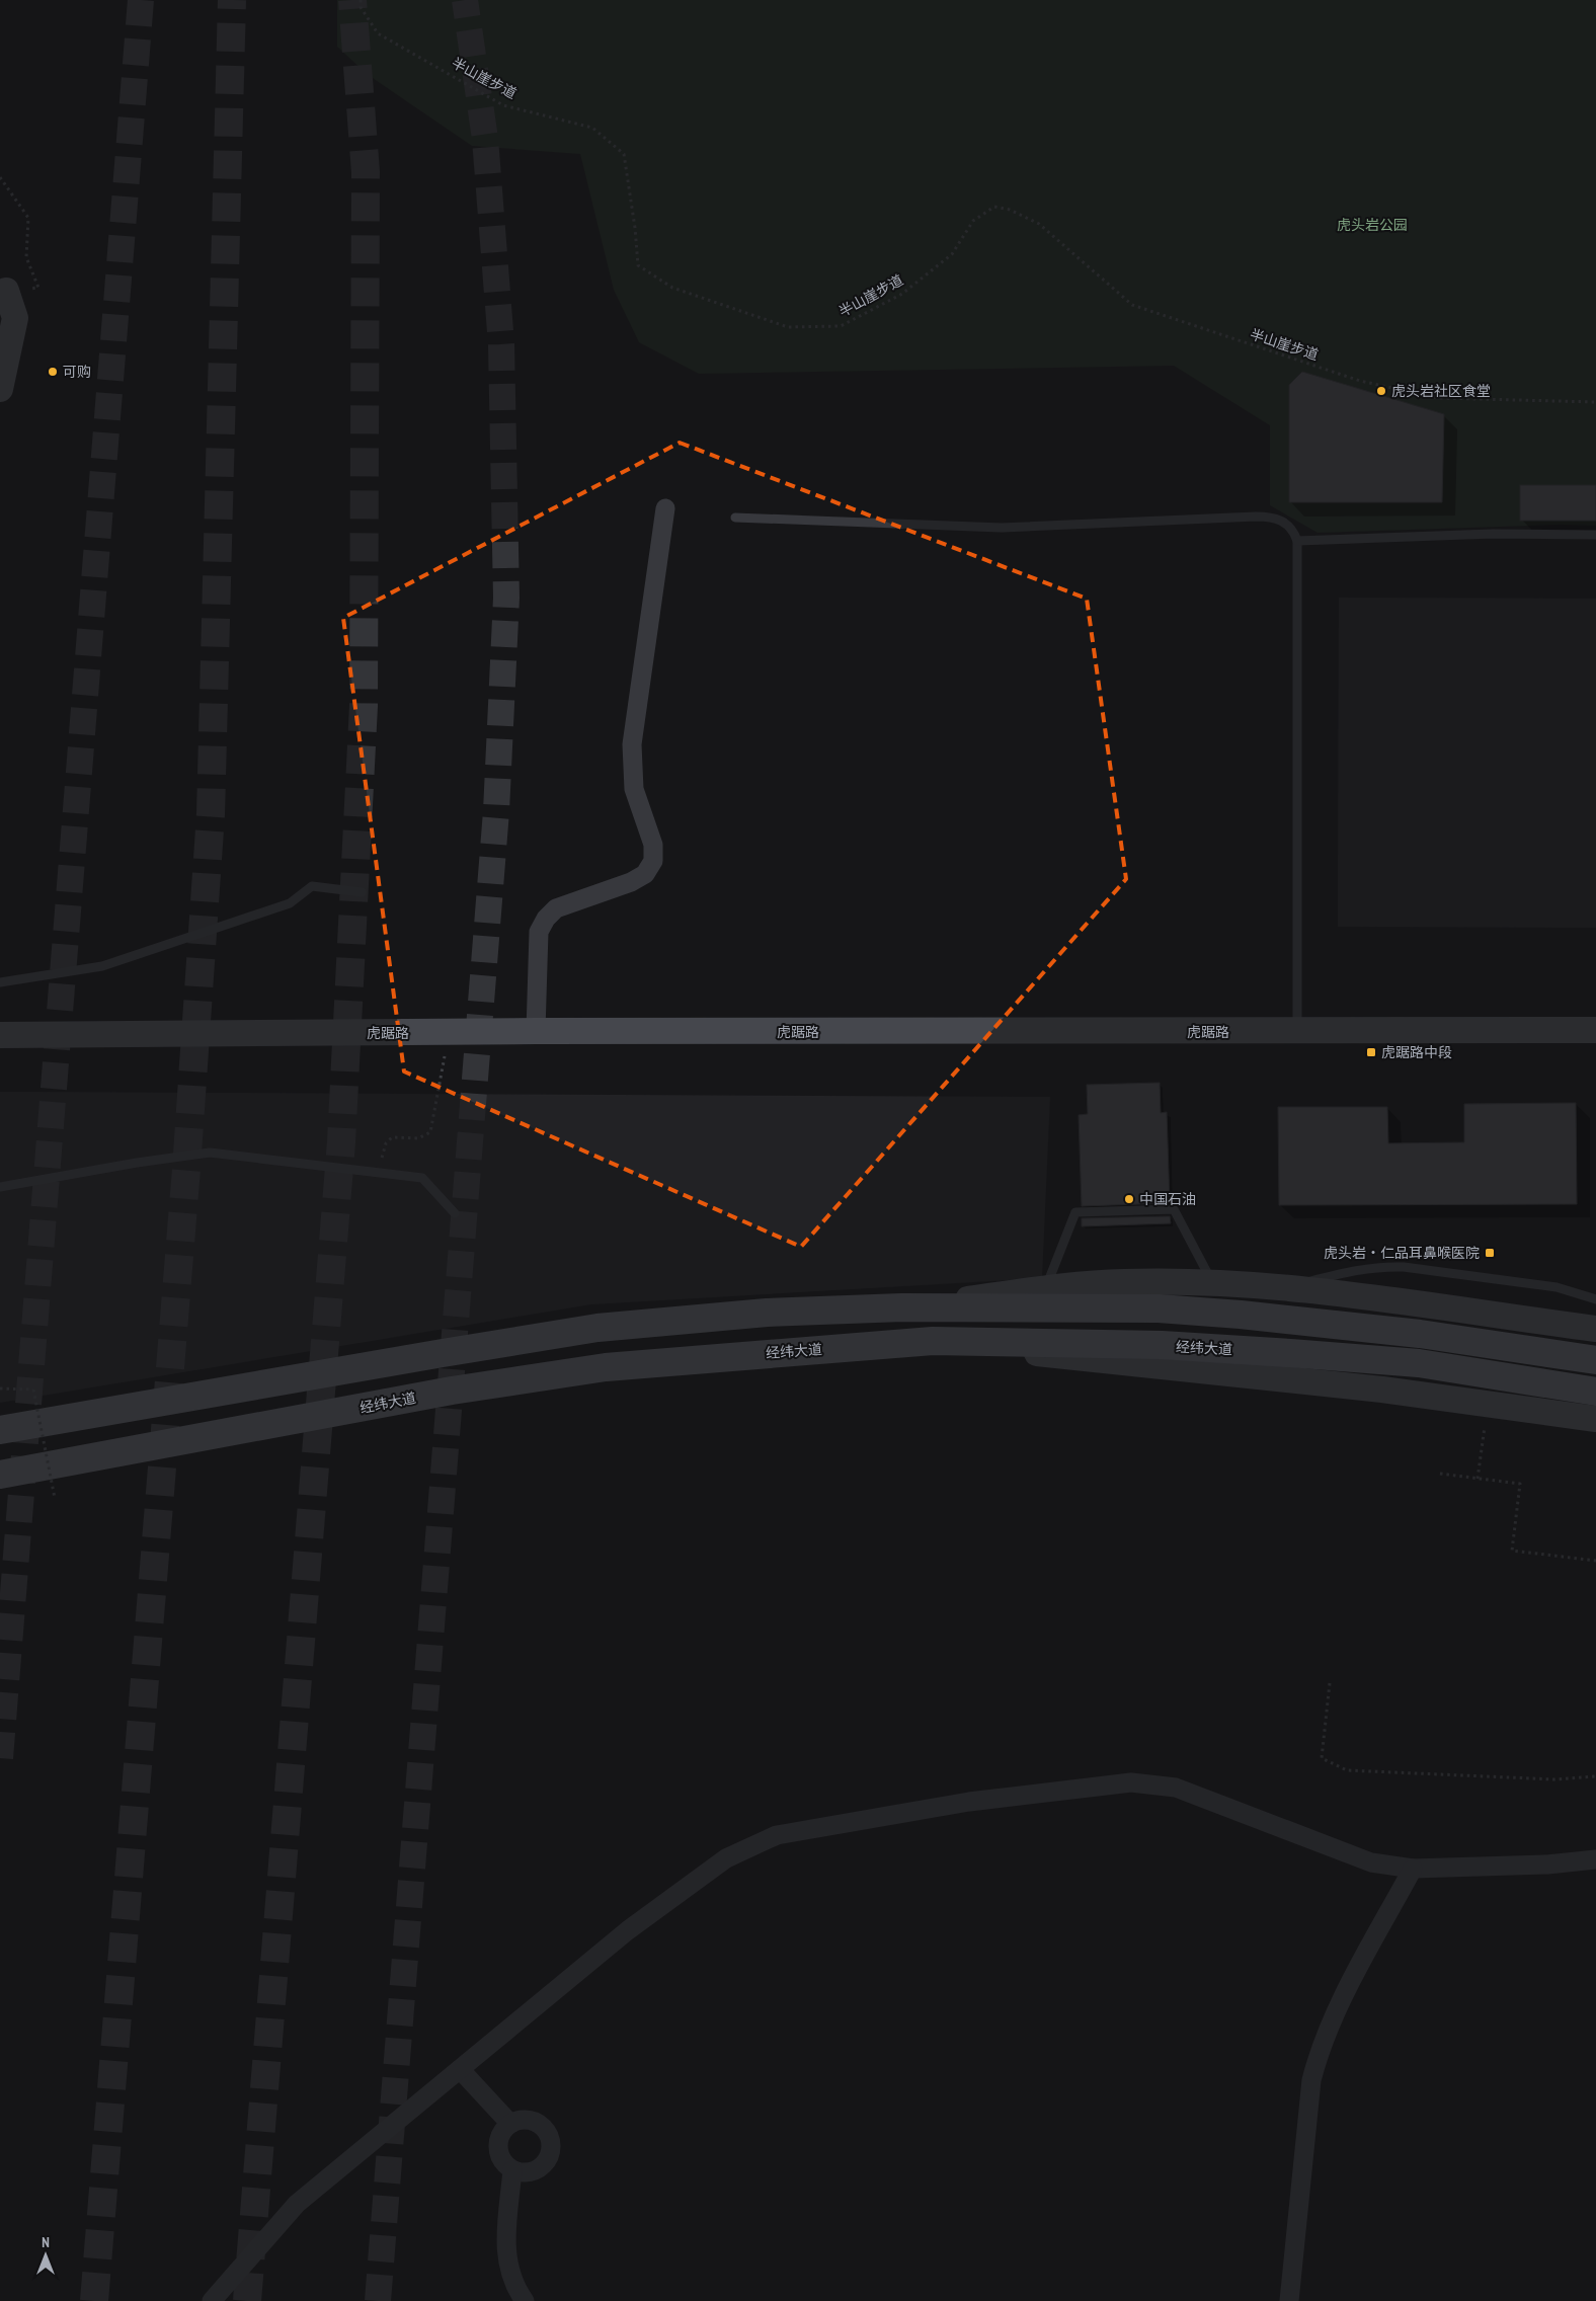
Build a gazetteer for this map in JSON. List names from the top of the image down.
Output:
{
  "streets": {
    "main road": ["经纬大道"],
    "street": ["虎踞路"],
    "path": ["半山崖步道"]
  },
  "parks": ["虎头岩公园"],
  "places": {
    "other": ["可购", "虎头岩社区食堂", "中国石油"],
    "transit": ["虎踞路中段", "虎头岩‧仁品耳鼻喉医院"]
  },
  "north": "top"
}
